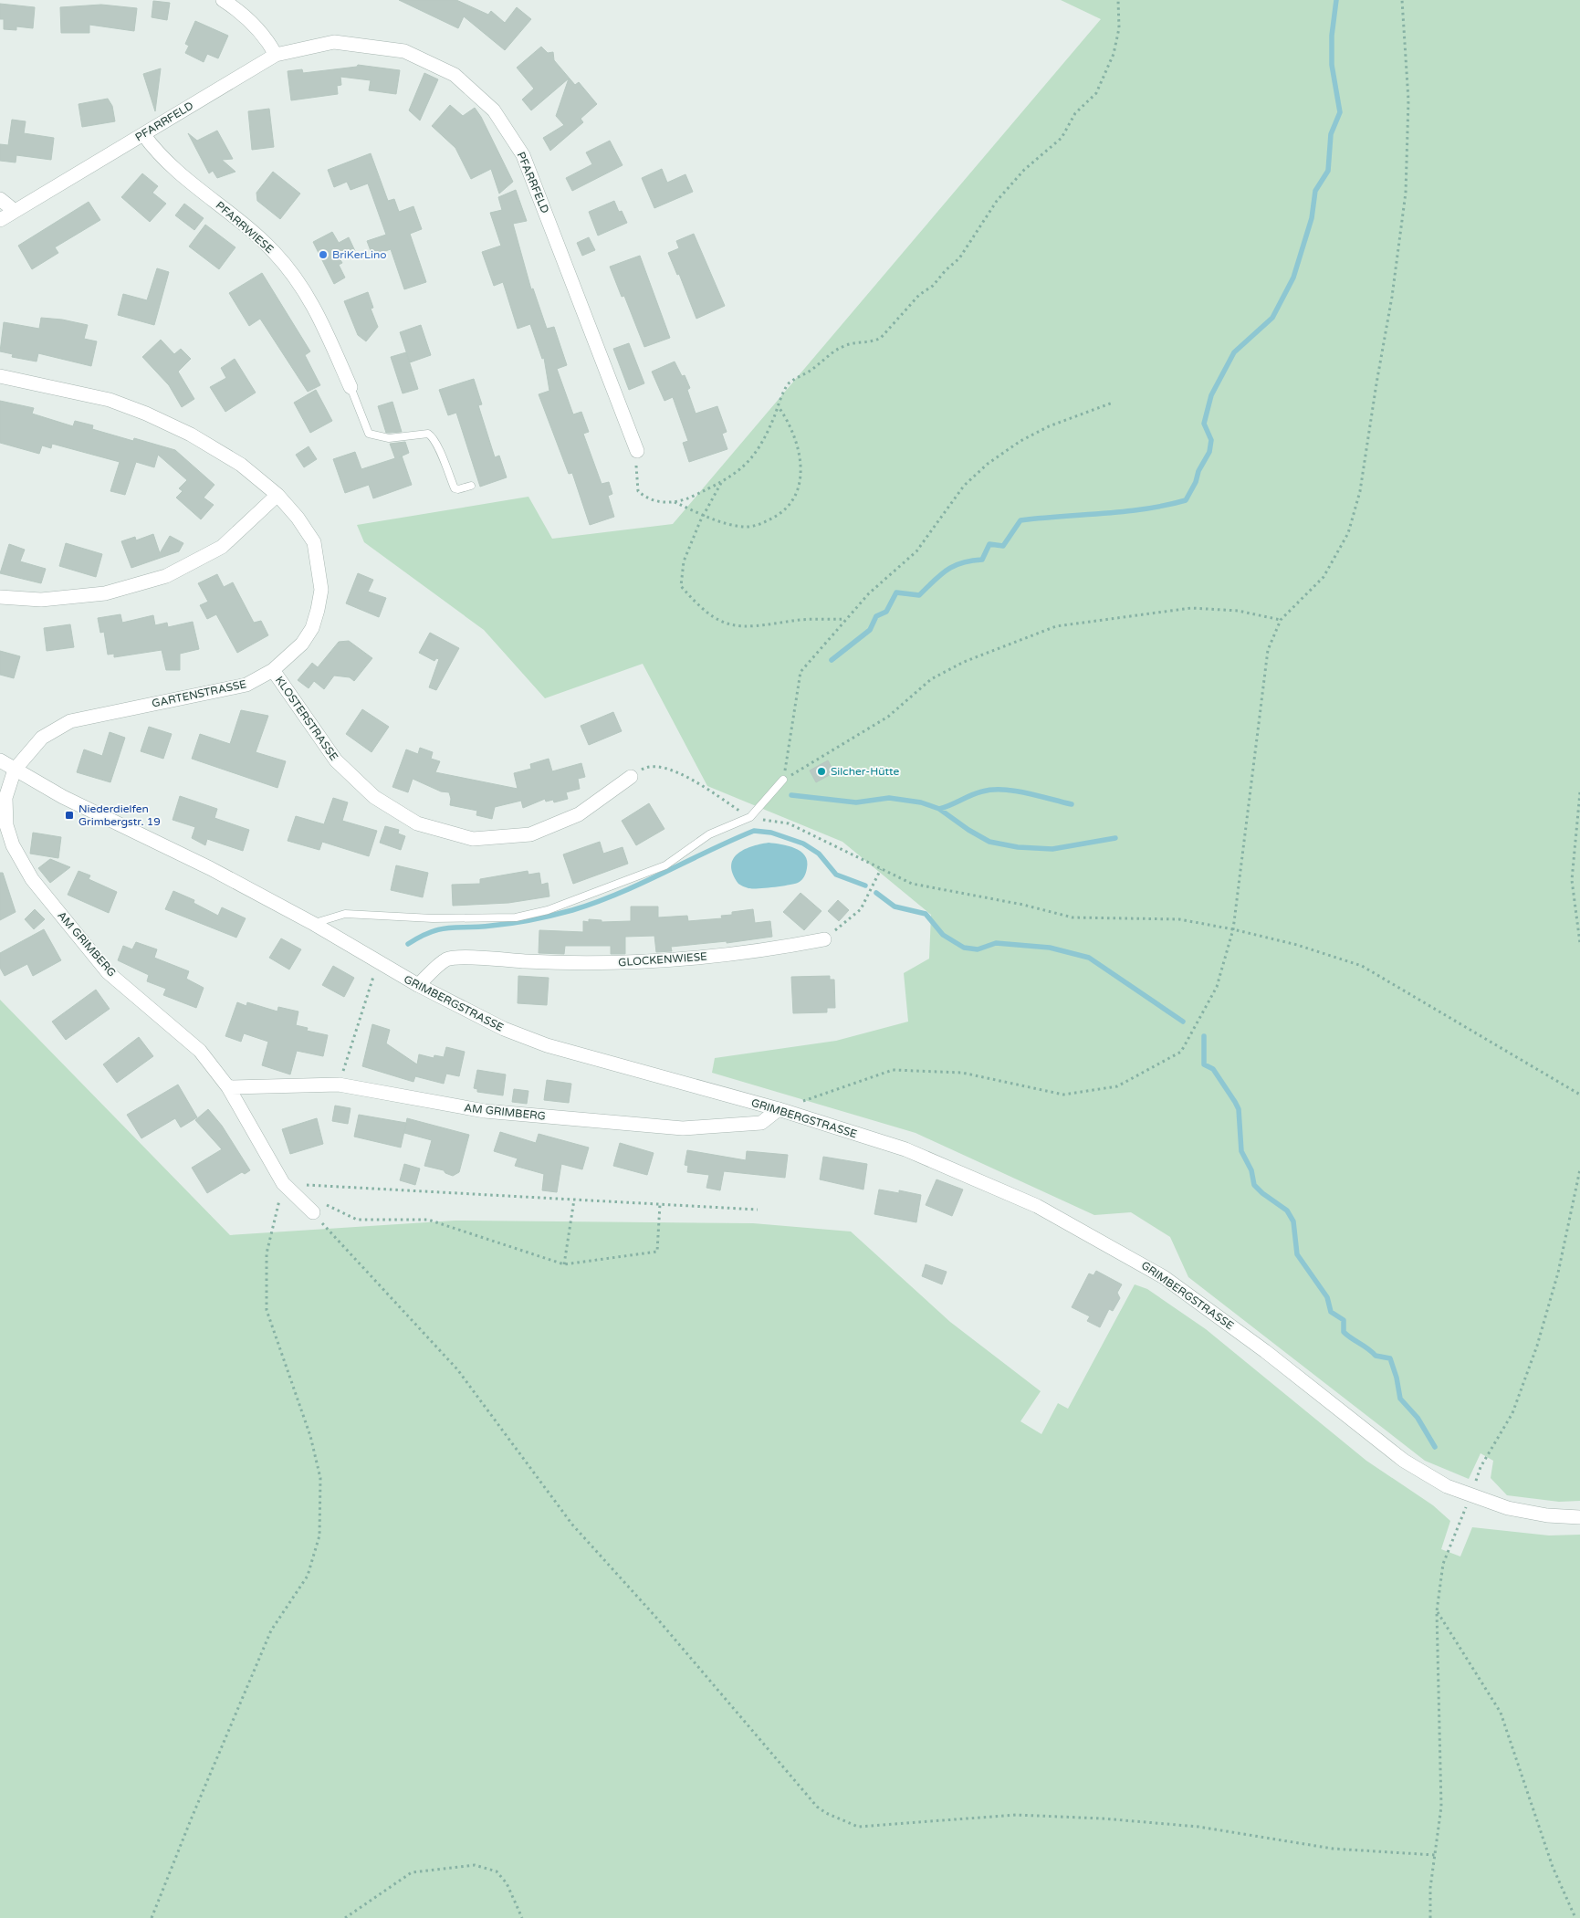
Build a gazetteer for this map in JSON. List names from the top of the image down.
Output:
{
  "streets": {
    "street": [
      "PFARRFELD",
      "PFARRWIESE",
      "GARTENSTRASSE",
      "KLOSTERSTRASSE",
      "AM GRIMBERG",
      "GLOCKENWIESE",
      "GRIMBERGSTRASSE"
    ]
  },
  "crossings": [
    ["PFARRFELD", "PFARRWIESE"],
    ["GARTENSTRASSE", "KLOSTERSTRASSE"],
    ["GARTENSTRASSE", "AM GRIMBERG"],
    ["GARTENSTRASSE", "GRIMBERGSTRASSE"],
    ["AM GRIMBERG", "GRIMBERGSTRASSE"],
    ["GLOCKENWIESE", "GRIMBERGSTRASSE"]
  ],
  "places": {
    "other": ["BriKerLino", "Silcher-Hütte"],
    "transit": ["Niederdielfen Grimbergstr. 19"]
  }
}
